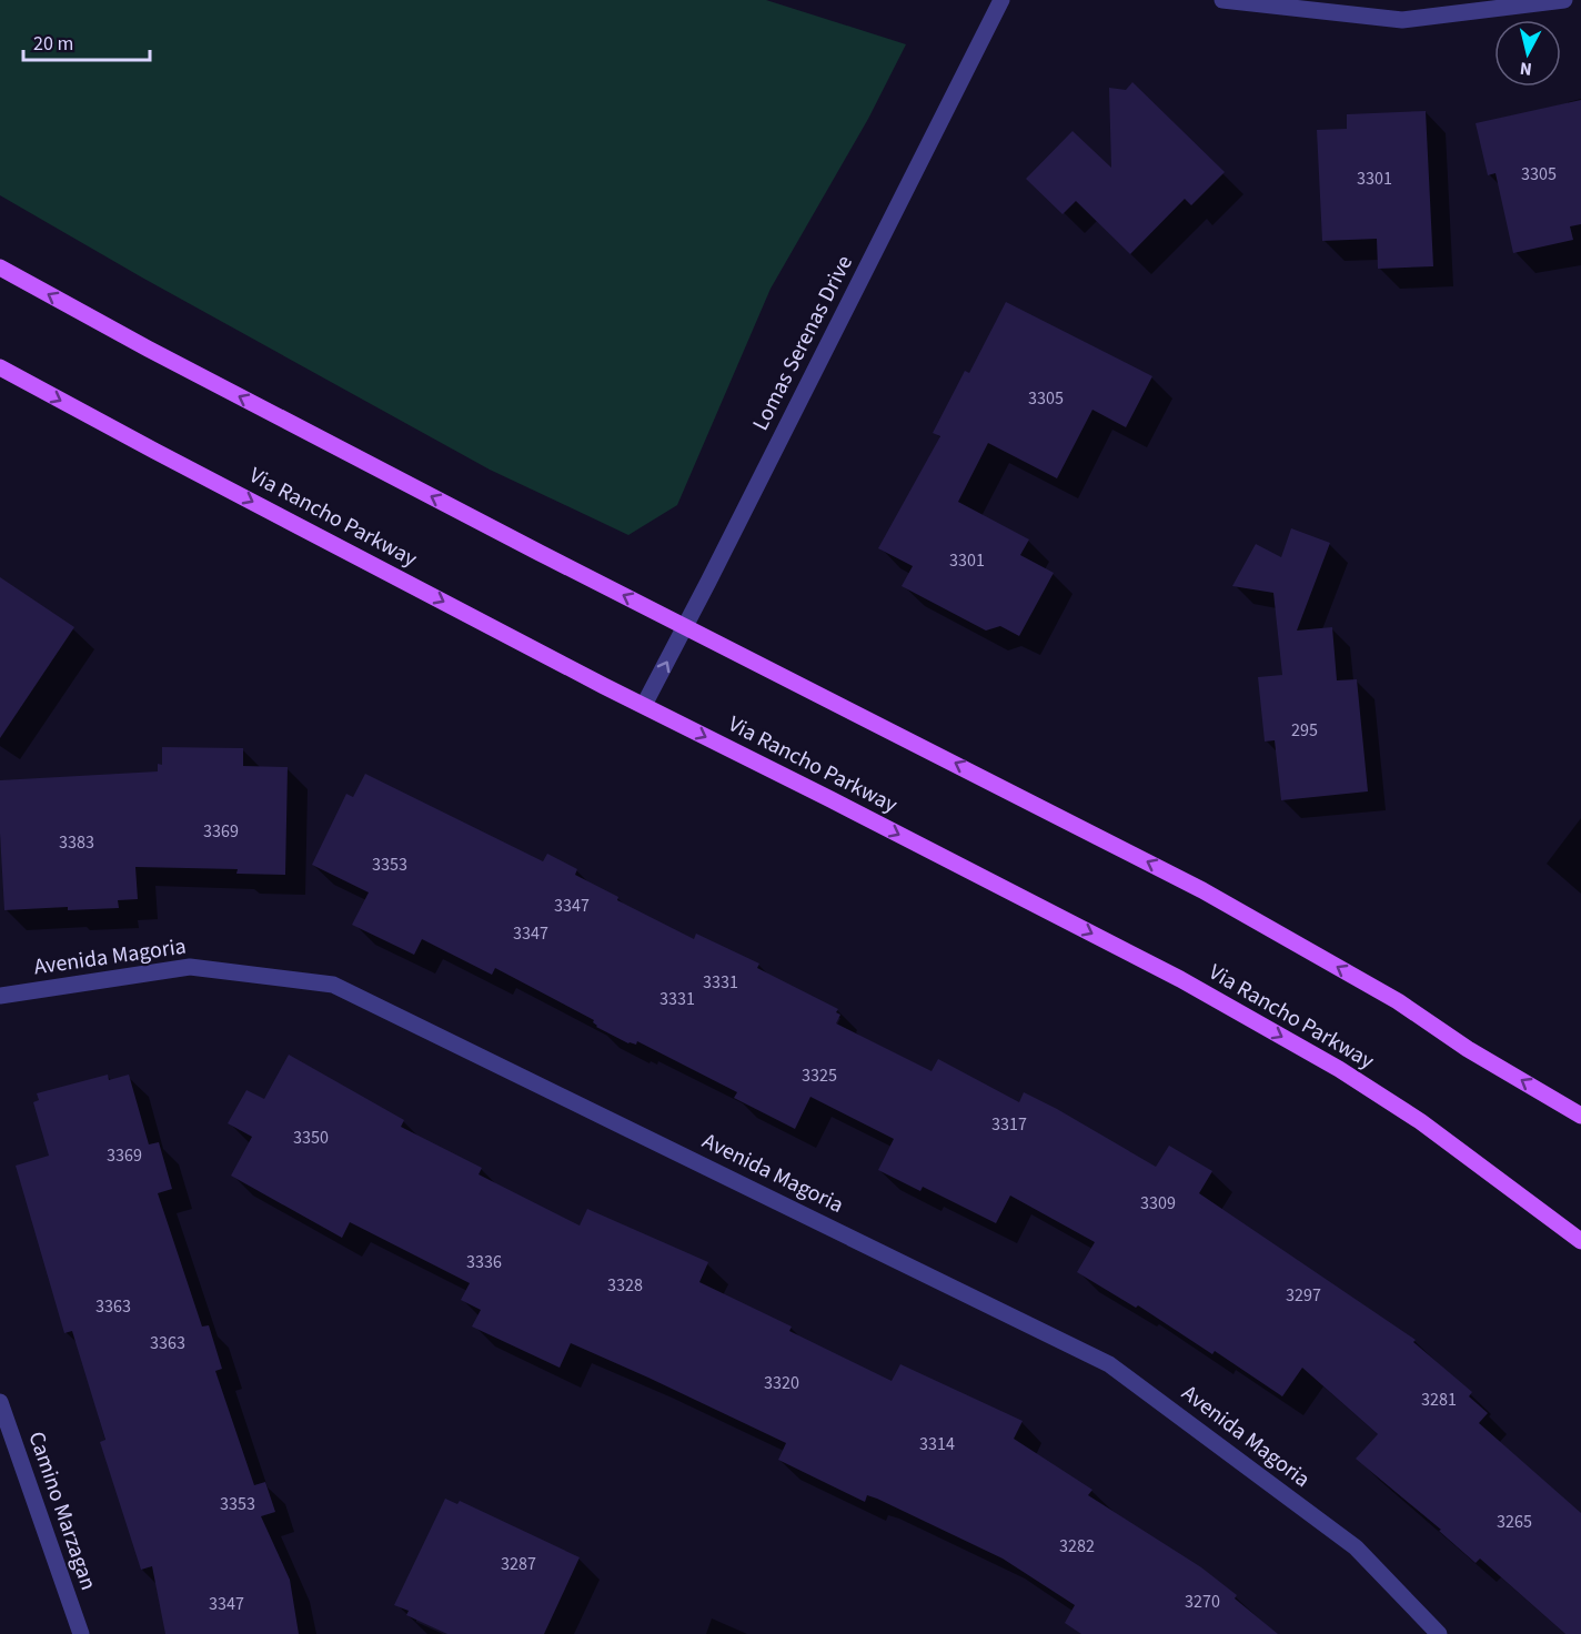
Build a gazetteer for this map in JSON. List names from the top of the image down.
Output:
{
  "streets": {
    "main road": ["Via Rancho Parkway"],
    "street": ["Lomas Serenas Drive", "Avenida Magoria", "Camino Marzagan"]
  },
  "crossings": [
    ["Lomas Serenas Drive", "Via Rancho Parkway"]
  ],
  "house_numbers": [
    "3305",
    "3301",
    "3305",
    "3301",
    "295",
    "3369",
    "3383",
    "3353",
    "3347",
    "3347",
    "3331",
    "3331",
    "3325",
    "3317",
    "3350",
    "3369",
    "3309",
    "3336",
    "3328",
    "3297",
    "3363",
    "3363",
    "3320",
    "3281",
    "3314",
    "3353",
    "3265",
    "3282",
    "3287",
    "3270",
    "3347"
  ],
  "scale_bar": "20 m",
  "north": "bottom"
}
